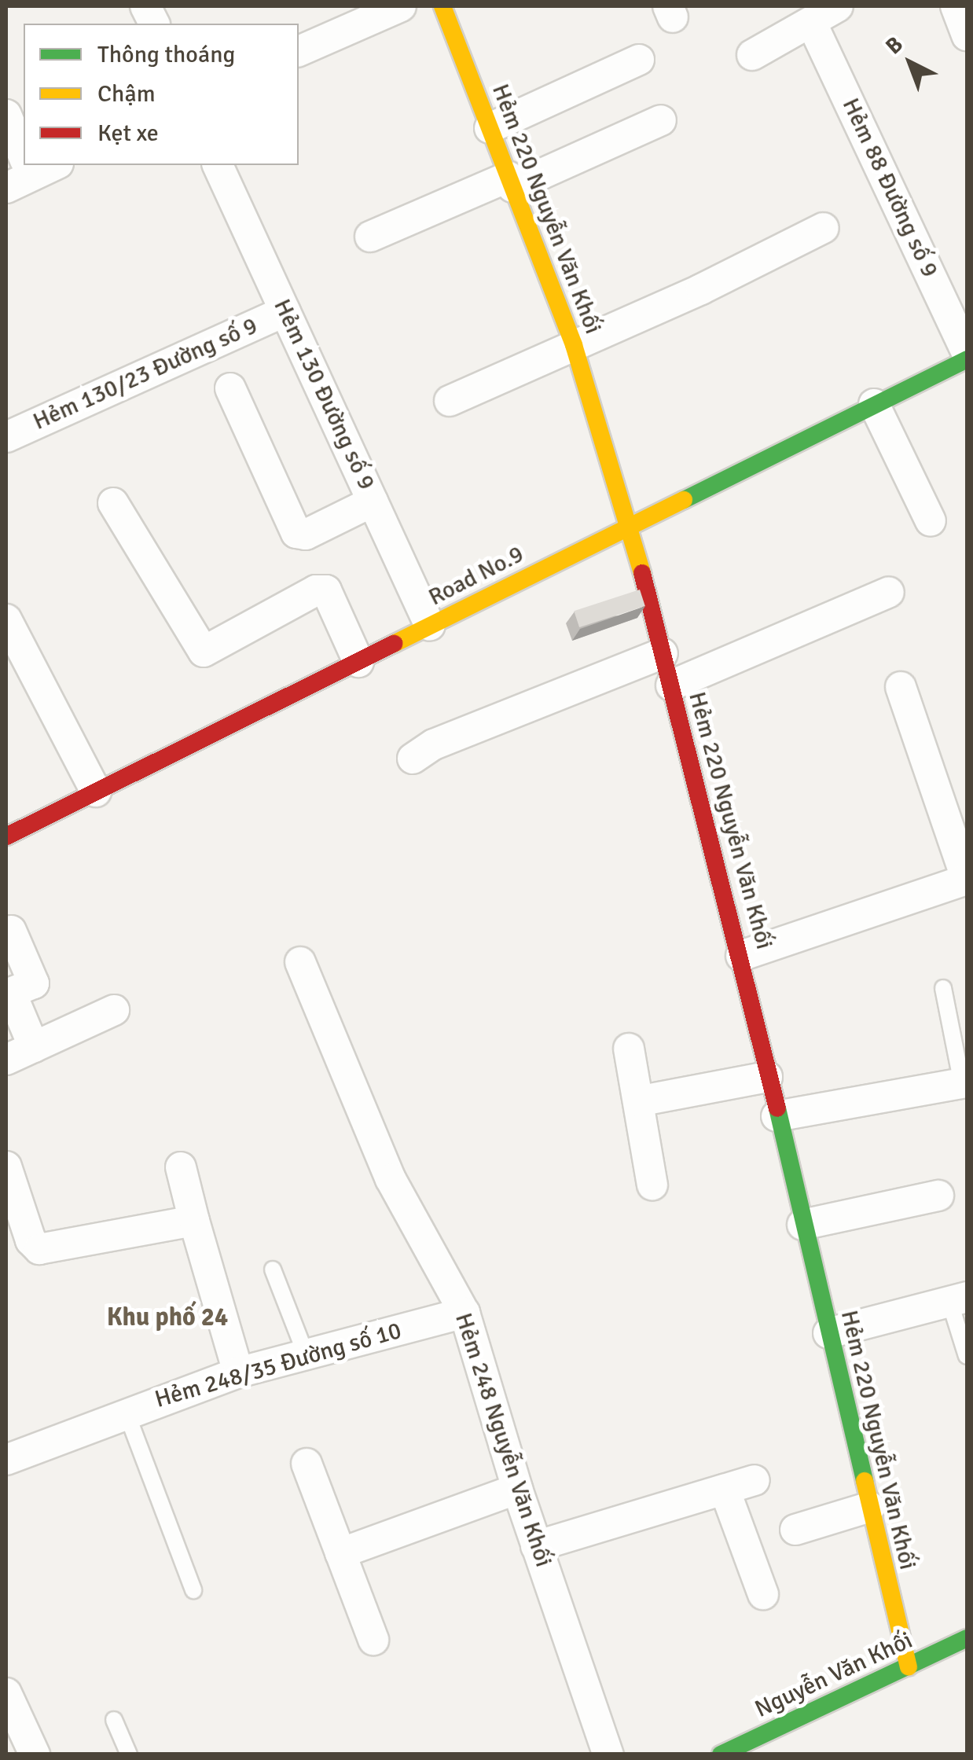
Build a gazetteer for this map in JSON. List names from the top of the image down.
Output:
{
  "streets": {
    "street": [
      "Hẻm 88 Đường số 9",
      "Hẻm 220 Nguyễn Văn Khối",
      "Hẻm 130/23 Đường số 9",
      "Hẻm 130 Đường số 9",
      "Road No.9",
      "Hẻm 248/35 Đường số 10",
      "Hẻm 248 Nguyễn Văn Khối",
      "Nguyễn Văn Khối"
    ]
  },
  "crossings": [
    ["Hẻm 220 Nguyễn Văn Khối", "Road No.9"],
    ["Hẻm 220 Nguyễn Văn Khối", "Nguyễn Văn Khối"],
    ["Hẻm 130/23 Đường số 9", "Hẻm 130 Đường số 9"],
    ["Hẻm 130 Đường số 9", "Road No.9"],
    ["Hẻm 248/35 Đường số 10", "Hẻm 248 Nguyễn Văn Khối"]
  ],
  "districts": ["Khu phố 24"],
  "legend": ["Thông thoáng", "Chậm", "Kẹt xe"],
  "north": "top left"
}
